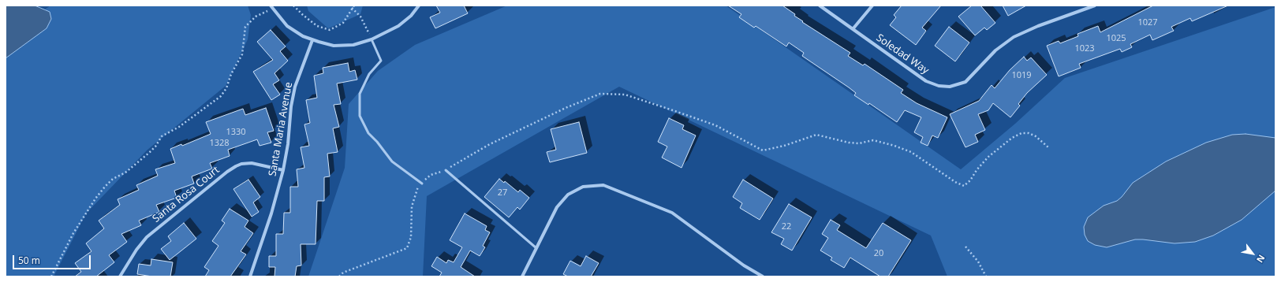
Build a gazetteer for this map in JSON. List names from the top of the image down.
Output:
{
  "streets": {
    "street": ["Soledad Way", "Santa Maria Avenue", "Santa Rosa Court"]
  },
  "crossings": [
    ["Santa Maria Avenue", "Santa Rosa Court"]
  ],
  "house_numbers": [
    "1027",
    "1025",
    "1023",
    "1019",
    "1330",
    "1328",
    "27",
    "22",
    "20"
  ],
  "scale_bar": "50 m",
  "north": "bottom right"
}
